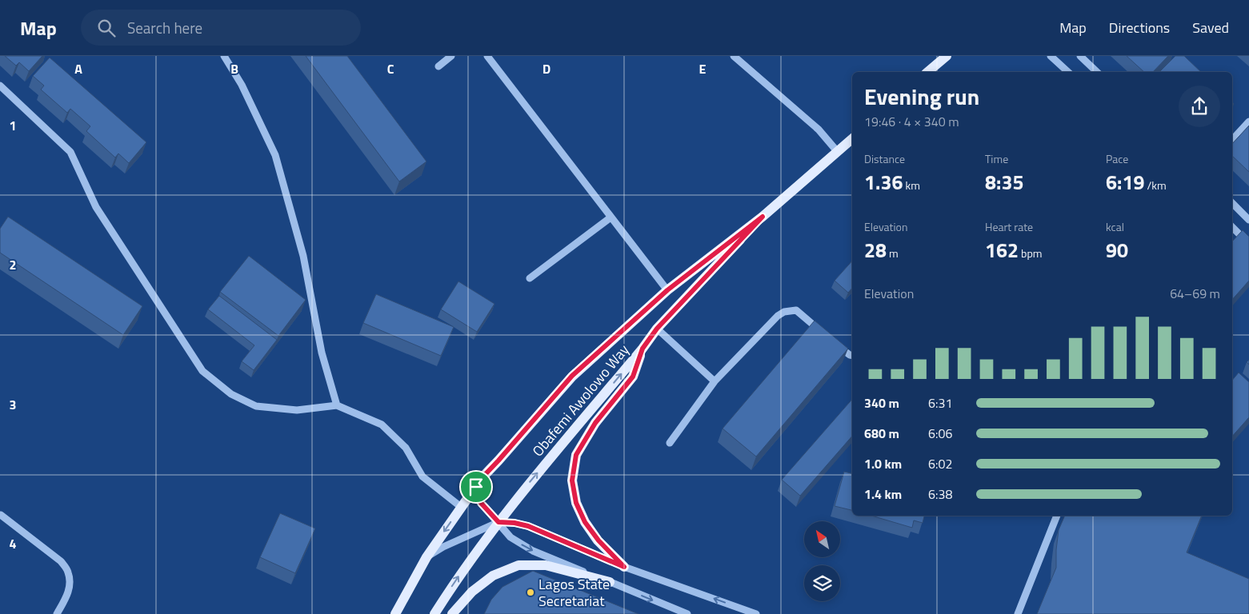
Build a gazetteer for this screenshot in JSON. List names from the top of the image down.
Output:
{
  "streets": {
    "main road": ["Obafemi Awolowo Way"]
  },
  "places": ["Lagos State Secretariat"],
  "north": "top left",
  "page": {
    "header": "Map",
    "search": "Search here",
    "nav": ["Map", "Directions", "Saved"],
    "heading": ["Evening run", "19:46 · 4 × 340 m"],
    "stats": [
      ["Distance", "1.36 km"],
      ["Time", "8:35"],
      ["Pace", "6:19 /km"],
      ["Elevation", "28 m"],
      ["Heart rate", "162 bpm"],
      ["kcal", "90"]
    ],
    "chart": ["Elevation", "64–69 m"],
    "list": [
      {
        "name": "340 m",
        "note": "6:31"
      },
      {
        "name": "680 m",
        "note": "6:06"
      },
      {
        "name": "1.0 km",
        "note": "6:02"
      },
      {
        "name": "1.4 km",
        "note": "6:38"
      }
    ]
  },
  "grid": {
    "columns": [
      "A",
      "B",
      "C",
      "D",
      "E"
    ],
    "rows": [
      "1",
      "2",
      "3",
      "4"
    ]
  }
}
